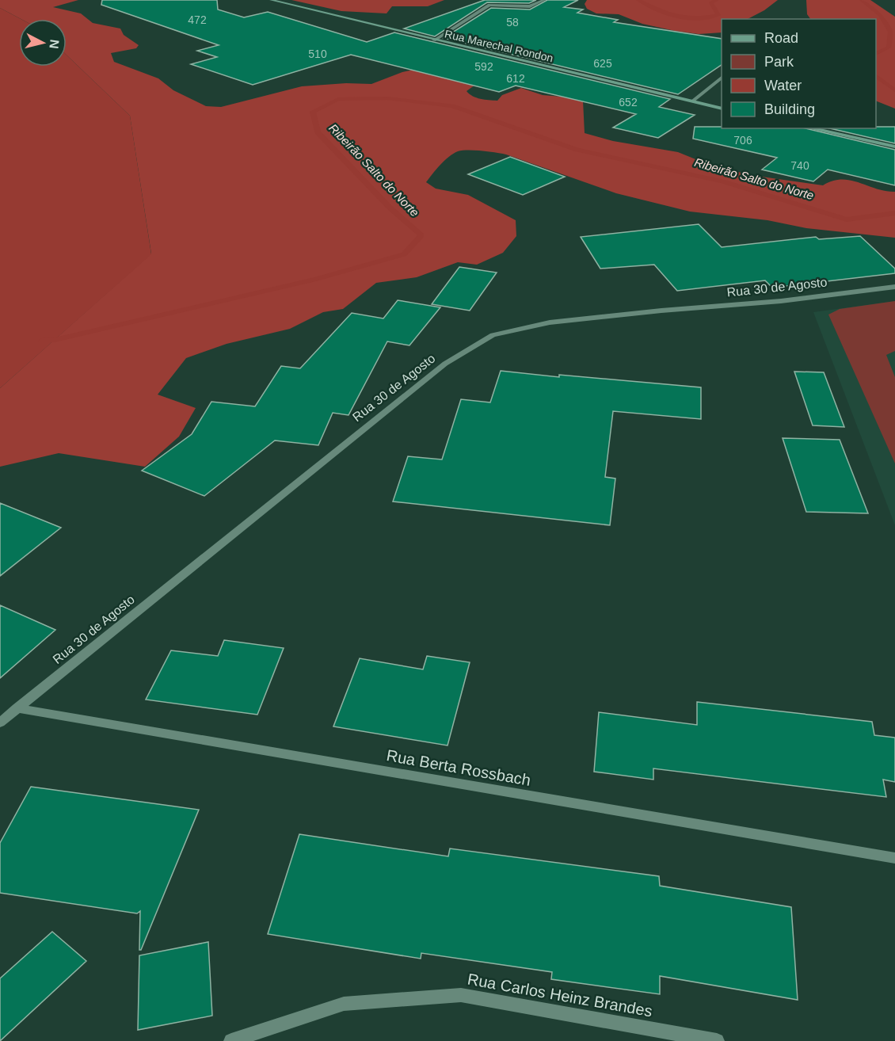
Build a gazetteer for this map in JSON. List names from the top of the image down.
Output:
{
  "streets": {
    "main road": ["Rua Marechal Rondon"],
    "street": ["Rua 30 de Agosto", "Rua Berta Rossbach", "Rua Carlos Heinz Brandes"]
  },
  "crossings": [
    ["Rua 30 de Agosto", "Rua Berta Rossbach"]
  ],
  "water": ["Ribeirão Salto do Norte"],
  "house_numbers": [
    "472",
    "58",
    "510",
    "625",
    "592",
    "612",
    "652",
    "706",
    "740"
  ],
  "legend": [
    "Road",
    "Park",
    "Water",
    "Building"
  ],
  "north": "right"
}
